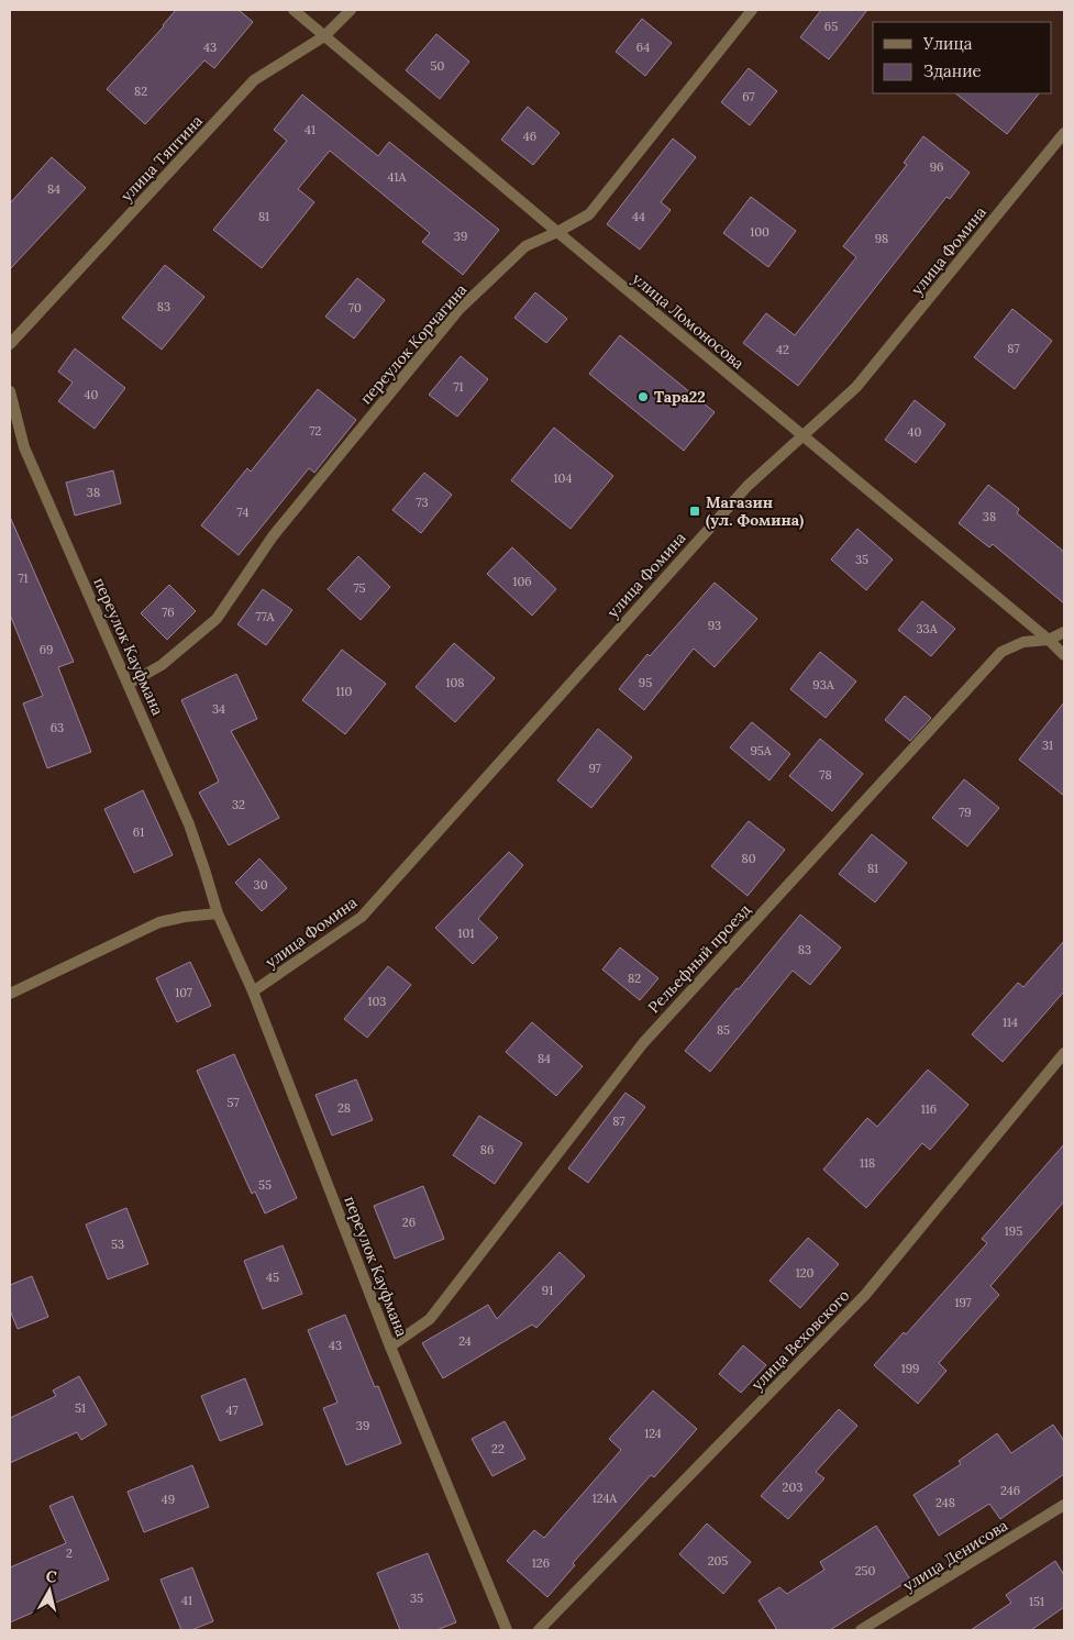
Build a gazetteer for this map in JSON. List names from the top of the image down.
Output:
{
  "streets": {
    "street": [
      "улица Тяптина",
      "улица Фомина",
      "улица Ломоносова",
      "переулок Корчагина",
      "переулок Кауфмана",
      "Рельефный проезд",
      "улица Веховского",
      "улица Денисова"
    ]
  },
  "crossings": [
    ["улица Тяптина", "улица Ломоносова"],
    ["улица Фомина", "улица Ломоносова"],
    ["улица Фомина", "переулок Кауфмана"],
    ["улица Ломоносова", "переулок Корчагина"],
    ["улица Ломоносова", "Рельефный проезд"],
    ["переулок Корчагина", "переулок Кауфмана"],
    ["переулок Кауфмана", "Рельефный проезд"]
  ],
  "places": {
    "other": ["Тара22"],
    "transit": ["Магазин (ул. Фомина)"]
  },
  "house_numbers": [
    "65",
    "43",
    "64",
    "50",
    "82",
    "67",
    "41",
    "46",
    "96",
    "41А",
    "84",
    "81",
    "44",
    "100",
    "39",
    "98",
    "83",
    "70",
    "87",
    "42",
    "71",
    "40",
    "72",
    "40",
    "104",
    "38",
    "73",
    "74",
    "38",
    "35",
    "71",
    "106",
    "75",
    "76",
    "77А",
    "93",
    "33А",
    "69",
    "108",
    "95",
    "93А",
    "110",
    "34",
    "63",
    "31",
    "95А",
    "97",
    "78",
    "32",
    "79",
    "61",
    "80",
    "81",
    "30",
    "101",
    "83",
    "82",
    "107",
    "103",
    "114",
    "85",
    "84",
    "57",
    "28",
    "116",
    "87",
    "86",
    "118",
    "55",
    "26",
    "195",
    "53",
    "120",
    "45",
    "91",
    "197",
    "24",
    "43",
    "199",
    "51",
    "47",
    "39",
    "124",
    "22",
    "203",
    "246",
    "124А",
    "49",
    "248",
    "2",
    "205",
    "126",
    "250",
    "35",
    "41",
    "151"
  ],
  "legend": ["Улица", "Здание"],
  "north": "top"
}
